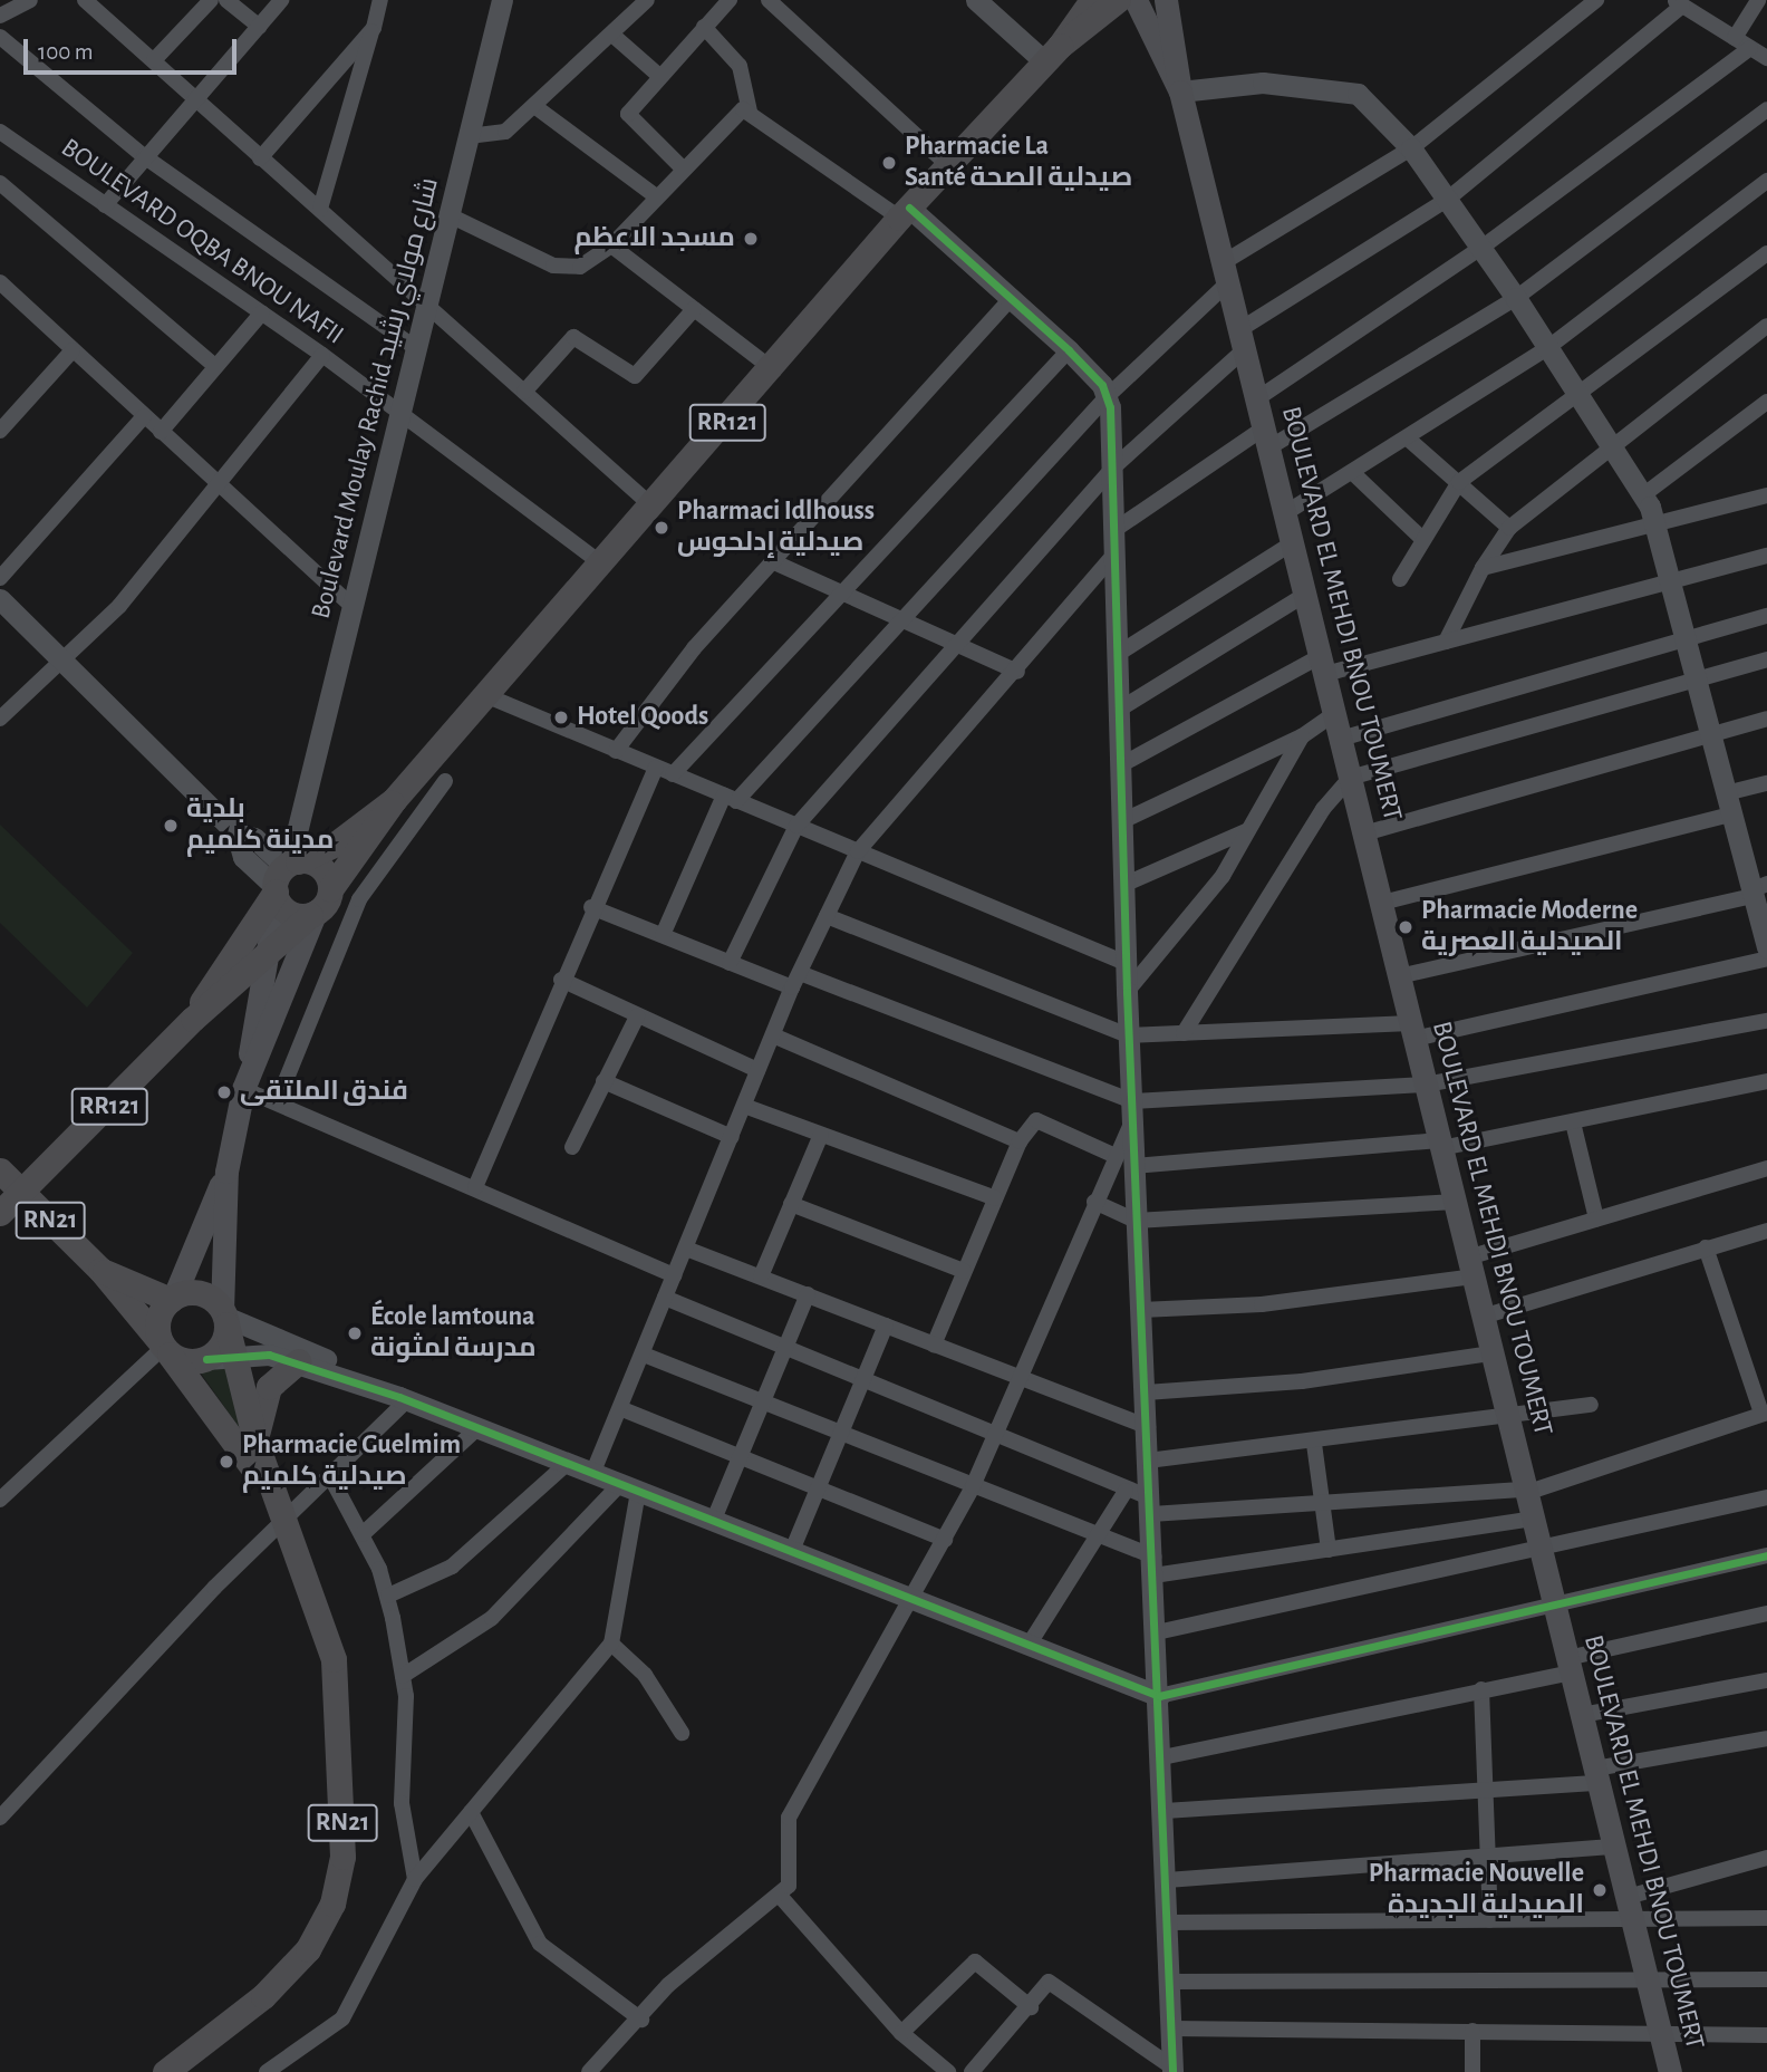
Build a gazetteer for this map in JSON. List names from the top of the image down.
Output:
{
  "streets": {
    "main road": ["RR121", "BOULEVARD EL MEHDI BNOU TOUMERT", "RN21"],
    "street": ["BOULEVARD OQBA BNOU NAFII", "Boulevard Moulay Rachid شارع مولاي رشيد"]
  },
  "crossings": [
    ["BOULEVARD OQBA BNOU NAFII", "Boulevard Moulay Rachid شارع مولاي رشيد"],
    ["BOULEVARD OQBA BNOU NAFII", "RR121"],
    ["Boulevard Moulay Rachid شارع مولاي رشيد", "RR121"],
    ["RR121", "RN21"]
  ],
  "places": [
    "Pharmacie La Santé صيدلية الصحة",
    "مسجد الاعظم",
    "Pharmaci Idlhouss صيدلية إدلحوس",
    "Hotel Qoods",
    "بلدية مدينة كلميم",
    "Pharmacie Moderne الصيدلية العصرية",
    "فندق الملتقى",
    "École lamtouna مدرسة لمثونة",
    "Pharmacie Guelmim صيدلية كلميم",
    "Pharmacie Nouvelle الصيدلية الجديدة"
  ],
  "scale_bar": "100 m"
}
